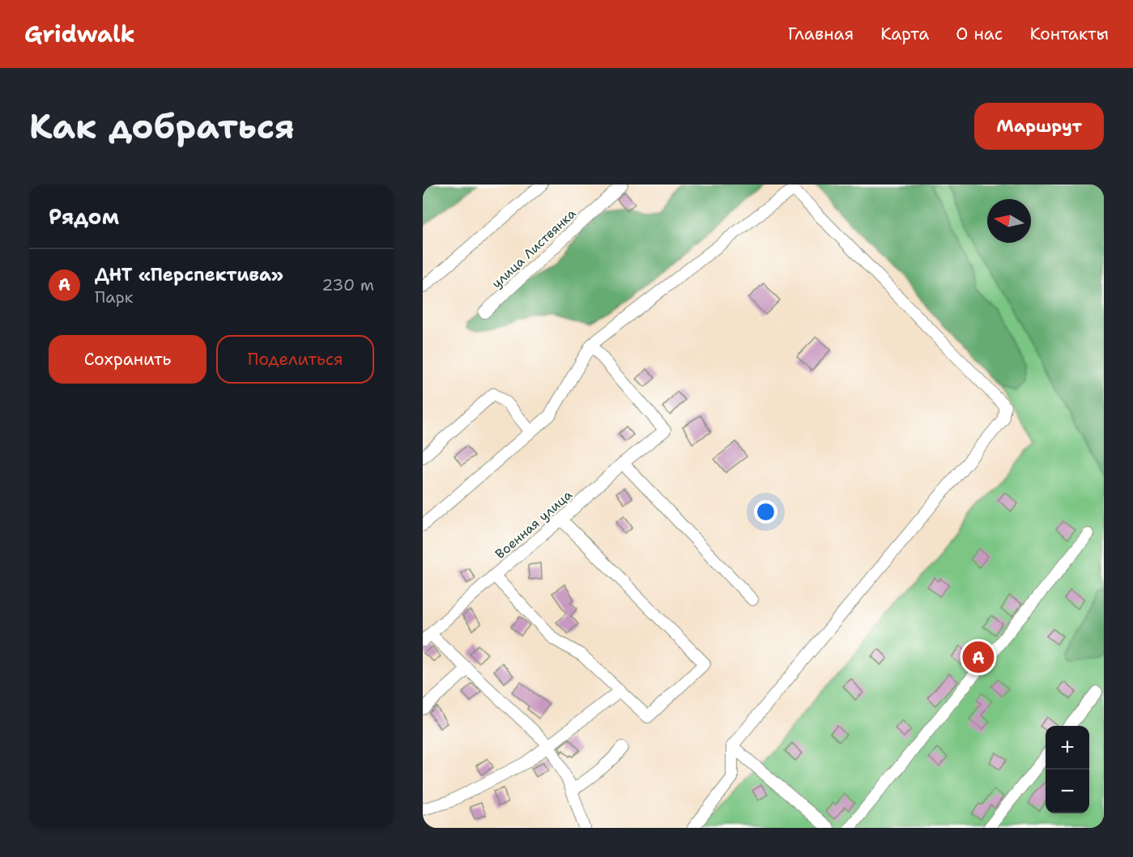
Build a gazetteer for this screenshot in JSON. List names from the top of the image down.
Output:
{
  "streets": {
    "street": ["улица Листвянка", "Военная улица"]
  },
  "north": "left",
  "page": {
    "header": "Gridwalk",
    "nav": [
      "Главная",
      "Карта",
      "О нас",
      "Контакты"
    ],
    "buttons": [
      "Маршрут",
      ["Сохранить", "Поделиться"]
    ],
    "title": "Как добраться",
    "heading": "Рядом",
    "list": [
      {
        "mark": "A",
        "name": "ДНТ «Перспектива»",
        "note": "Парк",
        "value": "230 m"
      }
    ],
    "pins": "A",
    "map_buttons": ["+", "−"]
  }
}
